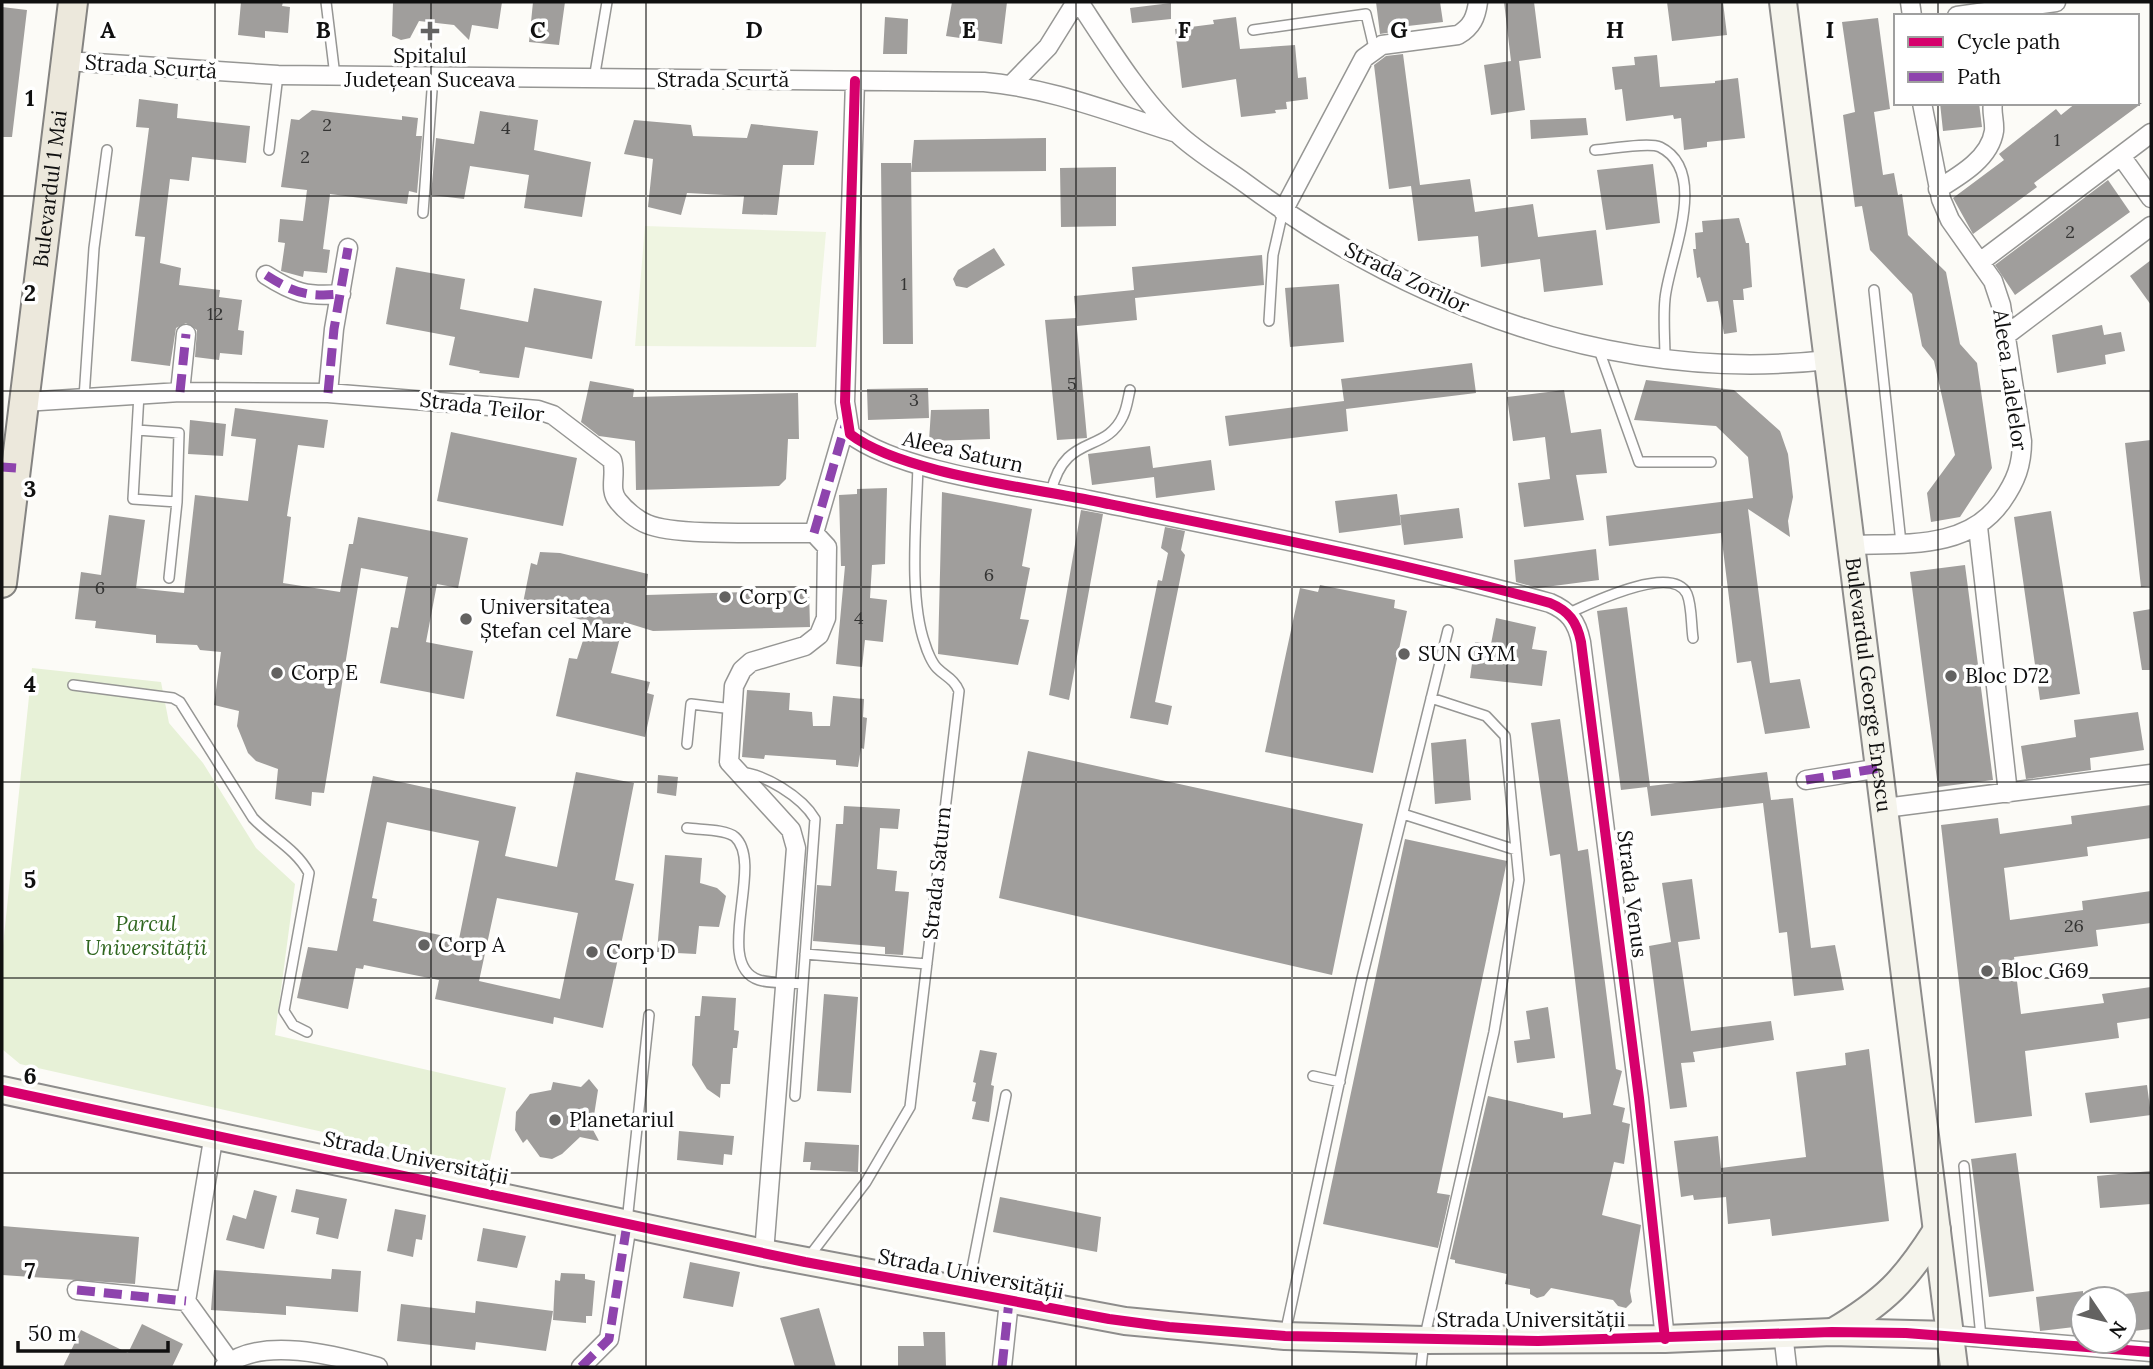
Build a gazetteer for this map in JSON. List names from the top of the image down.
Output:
{
  "streets": {
    "main road": ["Bulevardul 1 Mai"],
    "street": [
      "Strada Scurtă",
      "Strada Zorilor",
      "Aleea Lalelelor",
      "Strada Teilor",
      "Aleea Saturn",
      "Bulevardul George Enescu",
      "Strada Venus",
      "Strada Universității"
    ],
    "lane": ["Strada Saturn"]
  },
  "crossings": [
    ["Strada Scurtă", "Bulevardul 1 Mai"],
    ["Strada Scurtă", "Strada Zorilor"],
    ["Bulevardul 1 Mai", "Strada Teilor"],
    ["Strada Zorilor", "Bulevardul George Enescu"],
    ["Aleea Lalelelor", "Bulevardul George Enescu"],
    ["Aleea Saturn", "Strada Saturn"],
    ["Aleea Saturn", "Strada Venus"],
    ["Bulevardul George Enescu", "Strada Universității"],
    ["Strada Saturn", "Strada Universității"],
    ["Strada Venus", "Strada Universității"]
  ],
  "parks": ["Parcul Universității"],
  "places": {
    "health": ["Spitalul Județean Suceava"],
    "other": [
      "Corp C",
      "Universitatea Ștefan cel Mare",
      "SUN GYM",
      "Corp E",
      "Bloc D72",
      "Corp A",
      "Corp D",
      "Bloc G69",
      "Planetariul"
    ]
  },
  "house_numbers": [
    "2",
    "4",
    "1",
    "2",
    "2",
    "1",
    "12",
    "5",
    "3",
    "6",
    "6",
    "4",
    "26"
  ],
  "legend": ["Cycle path", "Path"],
  "scale_bar": "50 m",
  "north": "bottom right",
  "grid": {
    "columns": [
      "A",
      "B",
      "C",
      "D",
      "E",
      "F",
      "G",
      "H",
      "I"
    ],
    "rows": [
      "1",
      "2",
      "3",
      "4",
      "5",
      "6",
      "7"
    ]
  }
}
